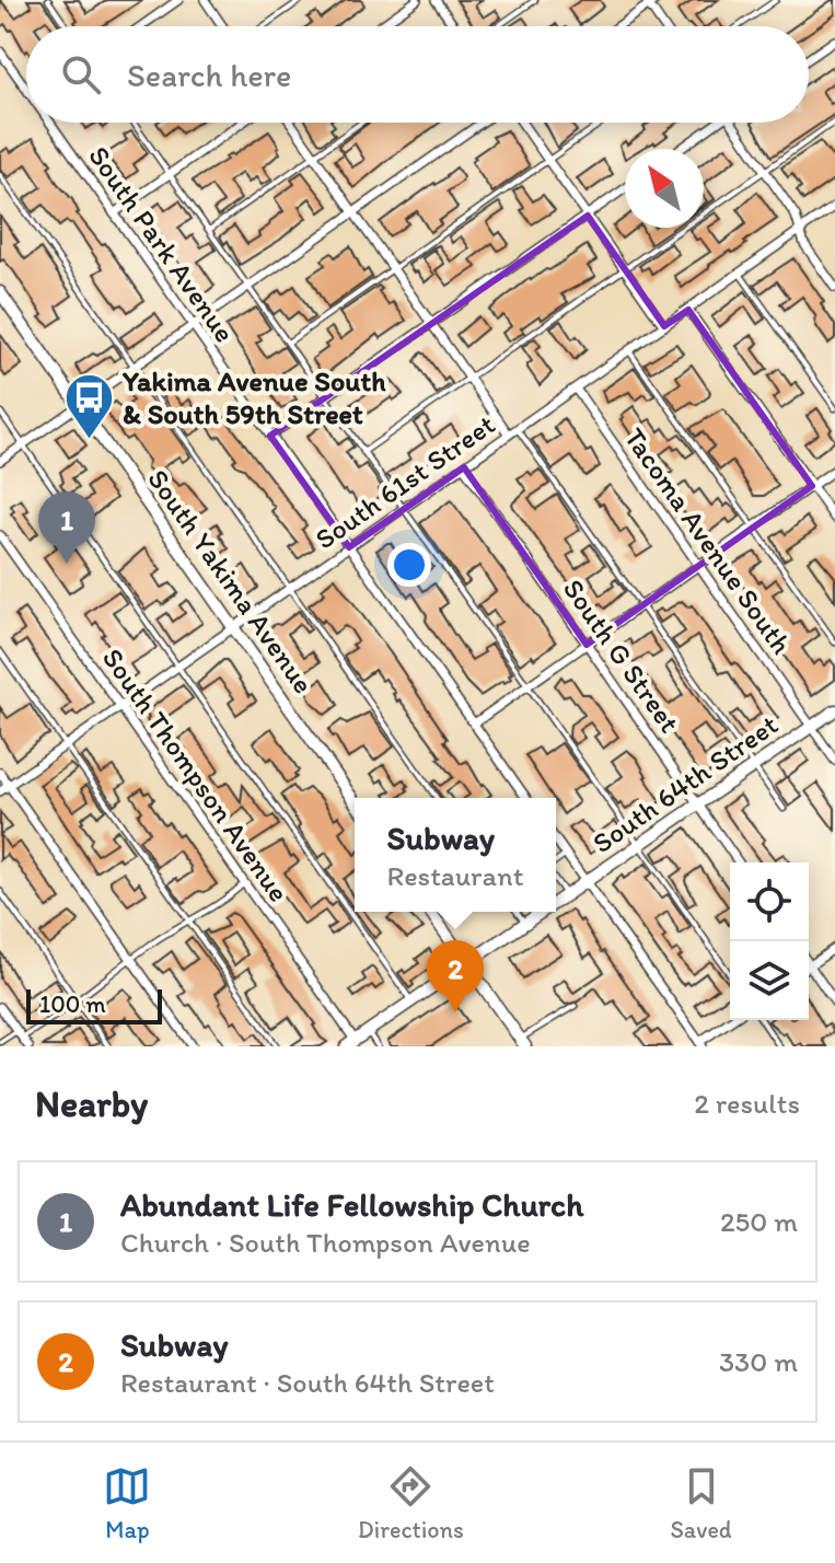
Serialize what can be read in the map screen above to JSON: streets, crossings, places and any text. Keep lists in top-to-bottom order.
{
  "streets": {
    "main road": ["South Yakima Avenue", "South 64th Street"],
    "street": [
      "South Park Avenue",
      "South 61st Street",
      "Tacoma Avenue South",
      "South G Street",
      "South Thompson Avenue"
    ]
  },
  "crossings": [
    ["South Park Avenue", "South 61st Street"],
    ["South 61st Street", "Tacoma Avenue South"],
    ["South 61st Street", "South Yakima Avenue"],
    ["South 61st Street", "South G Street"],
    ["South 61st Street", "South Thompson Avenue"],
    ["Tacoma Avenue South", "South 64th Street"],
    ["South G Street", "South 64th Street"],
    ["South Thompson Avenue", "South 64th Street"]
  ],
  "places": {
    "bus stop": ["Yakima Avenue South & South 59th Street"]
  },
  "scale_bar": "100 m",
  "north": "top left",
  "page": {
    "search": "Search here",
    "pins": ["1", "2"],
    "popup": ["Subway", "Restaurant"],
    "scale": "100 m",
    "heading": ["Nearby", "2 results"],
    "list": [
      {
        "mark": "1",
        "name": "Abundant Life Fellowship Church",
        "note": "Church · South Thompson Avenue",
        "value": "250 m"
      },
      {
        "mark": "2",
        "name": "Subway",
        "note": "Restaurant · South 64th Street",
        "value": "330 m"
      }
    ],
    "nav": ["Map", "Directions", "Saved"]
  }
}
